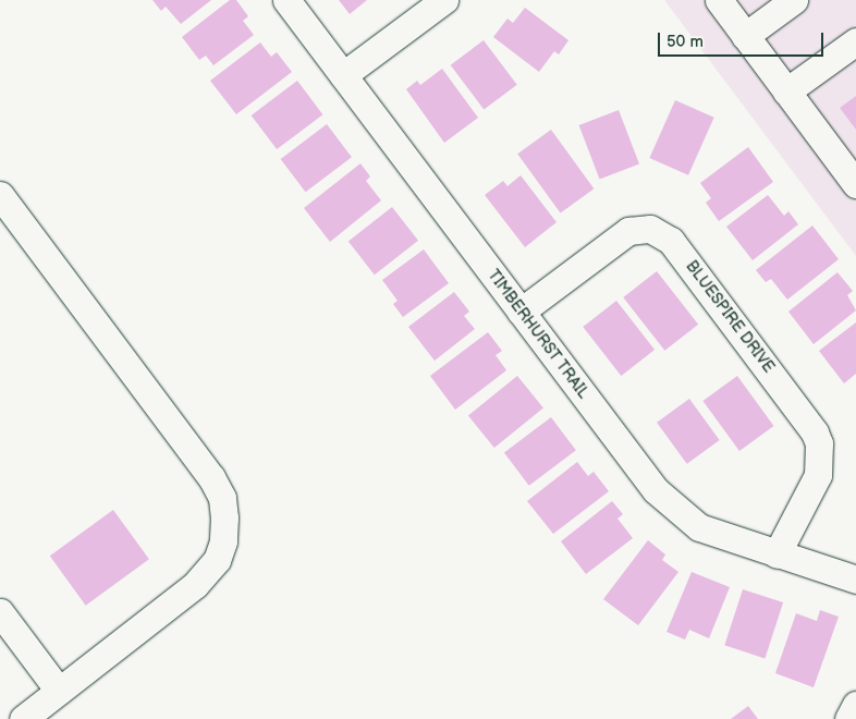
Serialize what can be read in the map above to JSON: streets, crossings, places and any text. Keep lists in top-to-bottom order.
{
  "streets": {
    "street": ["BLUESPIRE DRIVE", "TIMBERHURST TRAIL"]
  },
  "crossings": [
    ["BLUESPIRE DRIVE", "TIMBERHURST TRAIL"]
  ],
  "scale_bar": "50 m"
}
